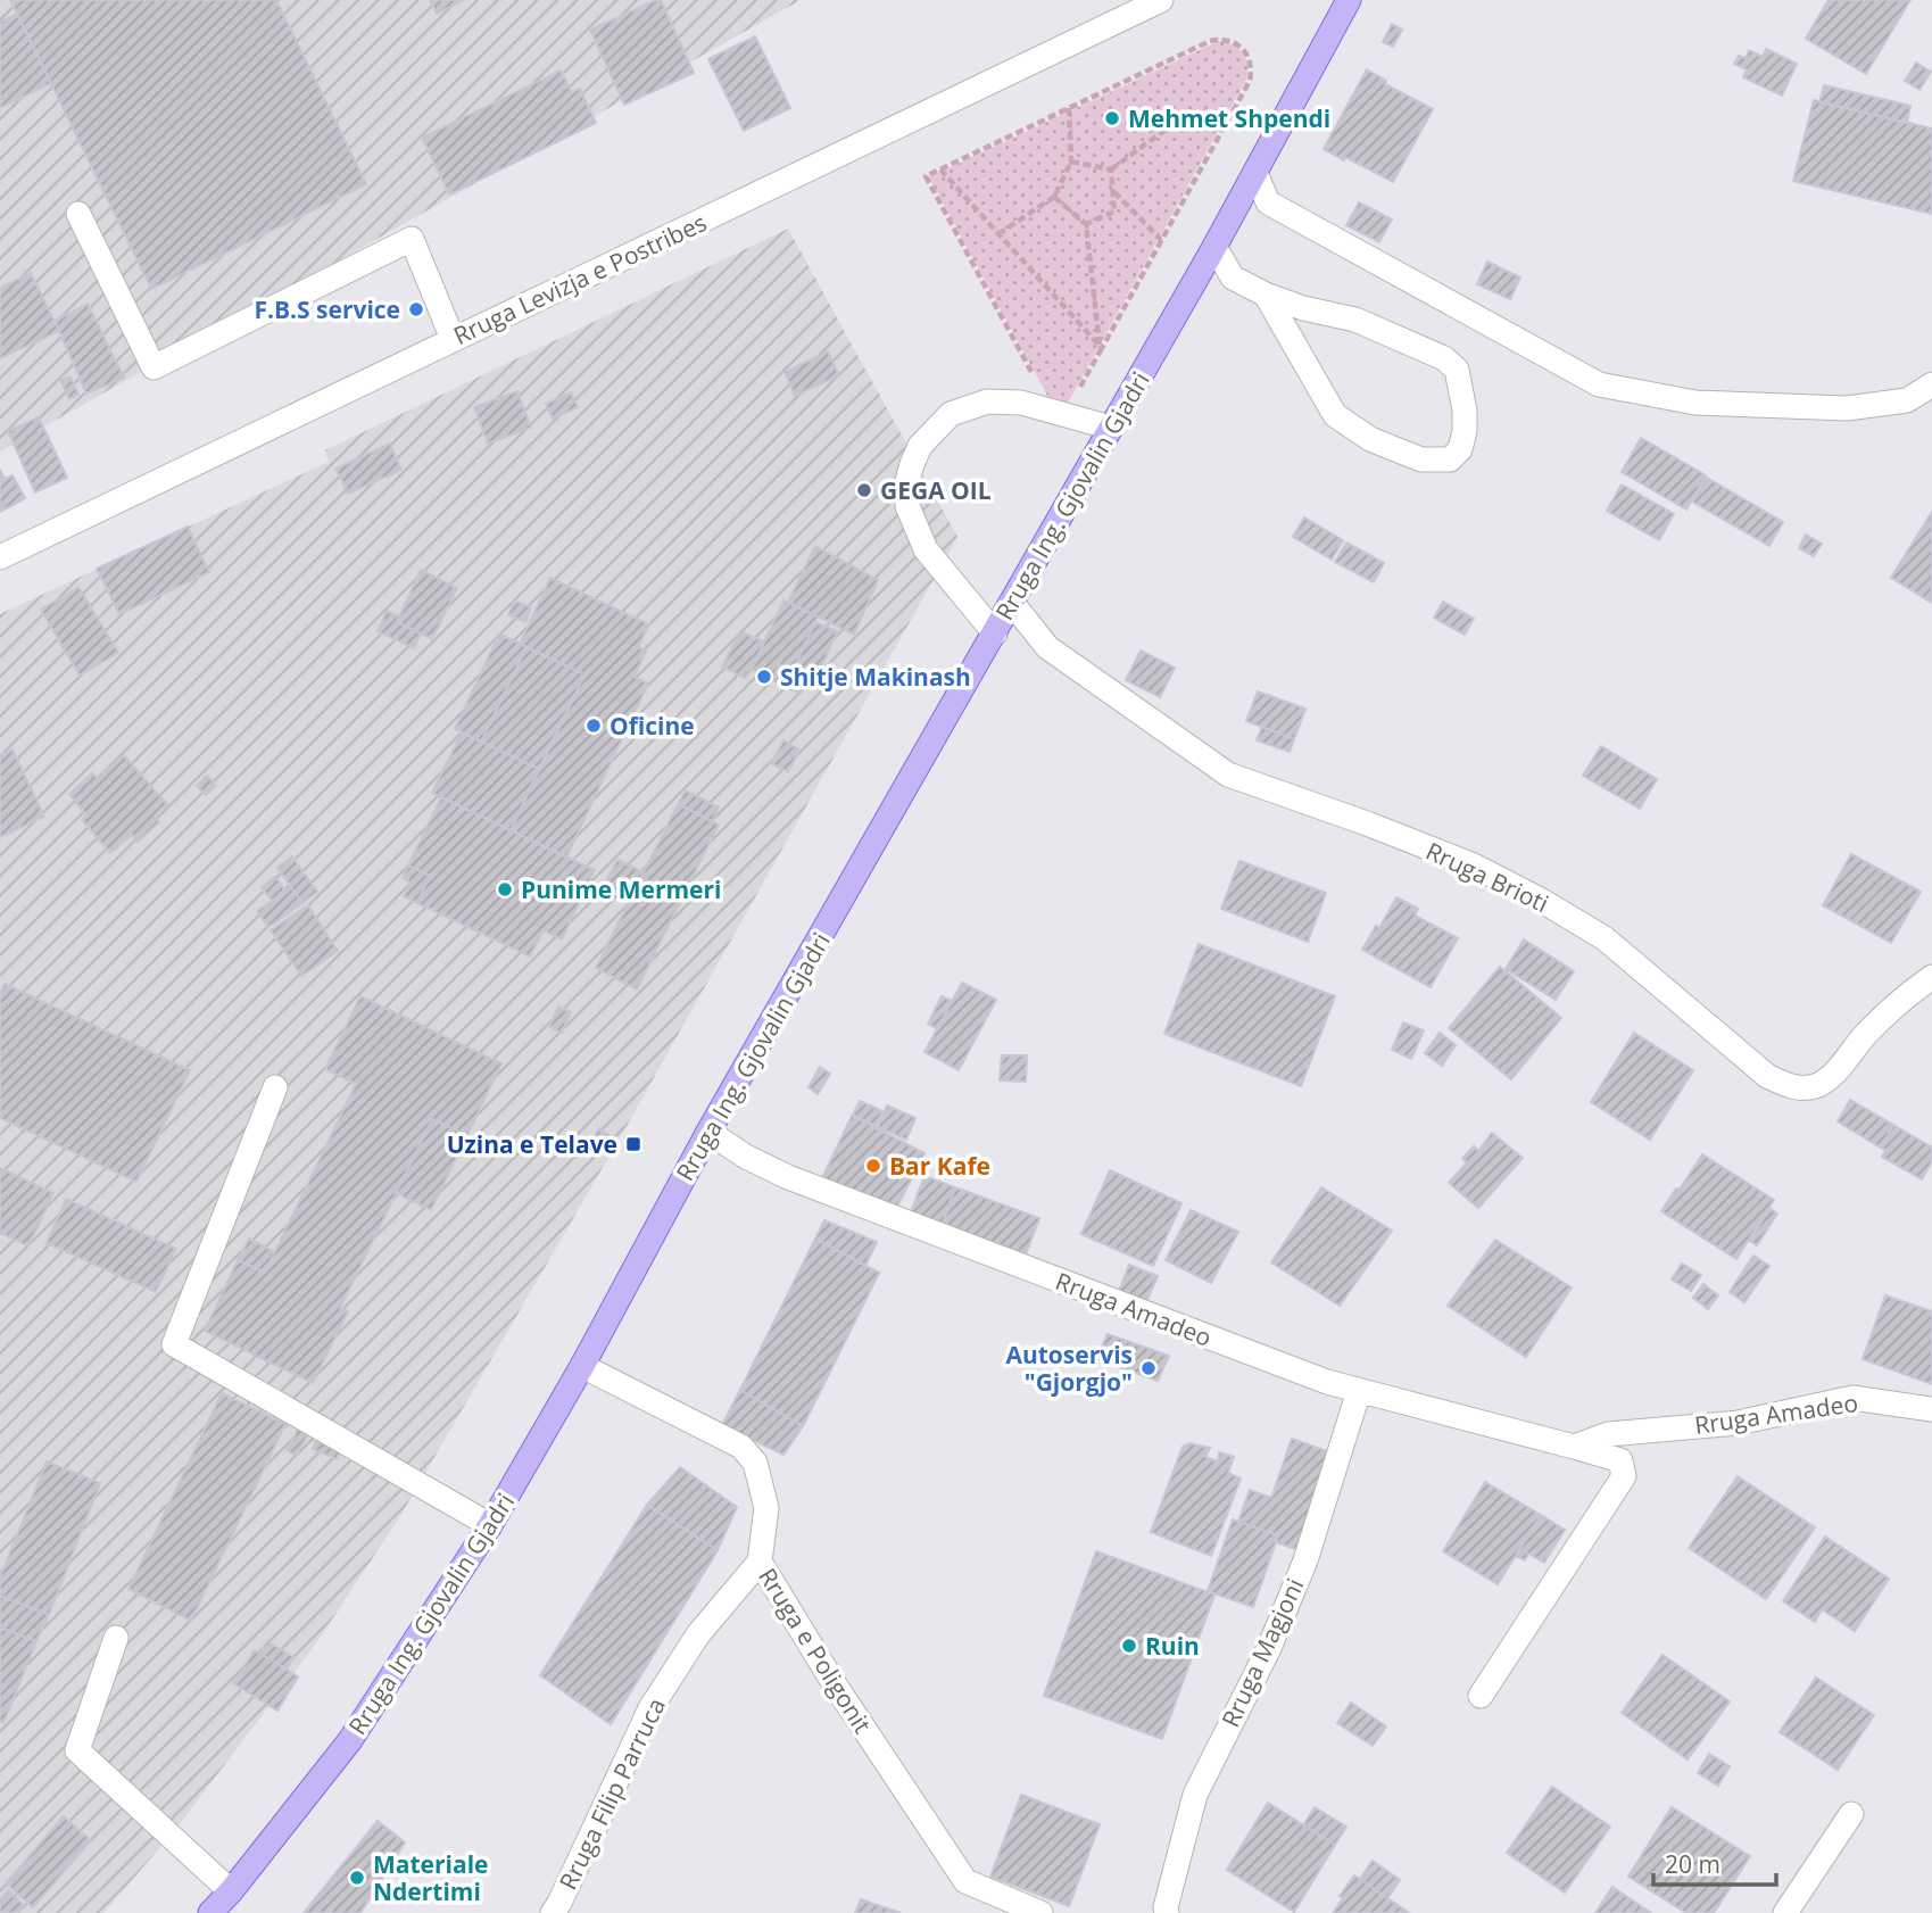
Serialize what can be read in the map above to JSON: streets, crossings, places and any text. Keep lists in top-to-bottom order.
{
  "streets": {
    "main road": ["Rruga Ing. Gjovalin Gjadri"],
    "street": [
      "Rruga Levizja e Postribes",
      "Rruga Brioti",
      "Rruga Amadeo",
      "Rruga e Poligonit",
      "Rruga Magjoni",
      "Rruga Filip Parruca"
    ]
  },
  "crossings": [
    ["Rruga Ing. Gjovalin Gjadri", "Rruga Brioti"],
    ["Rruga Ing. Gjovalin Gjadri", "Rruga Amadeo"],
    ["Rruga Ing. Gjovalin Gjadri", "Rruga e Poligonit"],
    ["Rruga Amadeo", "Rruga Magjoni"],
    ["Rruga e Poligonit", "Rruga Filip Parruca"]
  ],
  "places": {
    "other": [
      "Mehmet Shpendi",
      "F.B.S service",
      "GEGA OIL",
      "Shitje Makinash",
      "Oficine",
      "Punime Mermeri",
      "Bar Kafe",
      "Autoservis \"Gjorgjo\"",
      "Ruin",
      "Materiale Ndertimi"
    ],
    "transit": ["Uzina e Telave"]
  },
  "scale_bar": "20 m"
}
